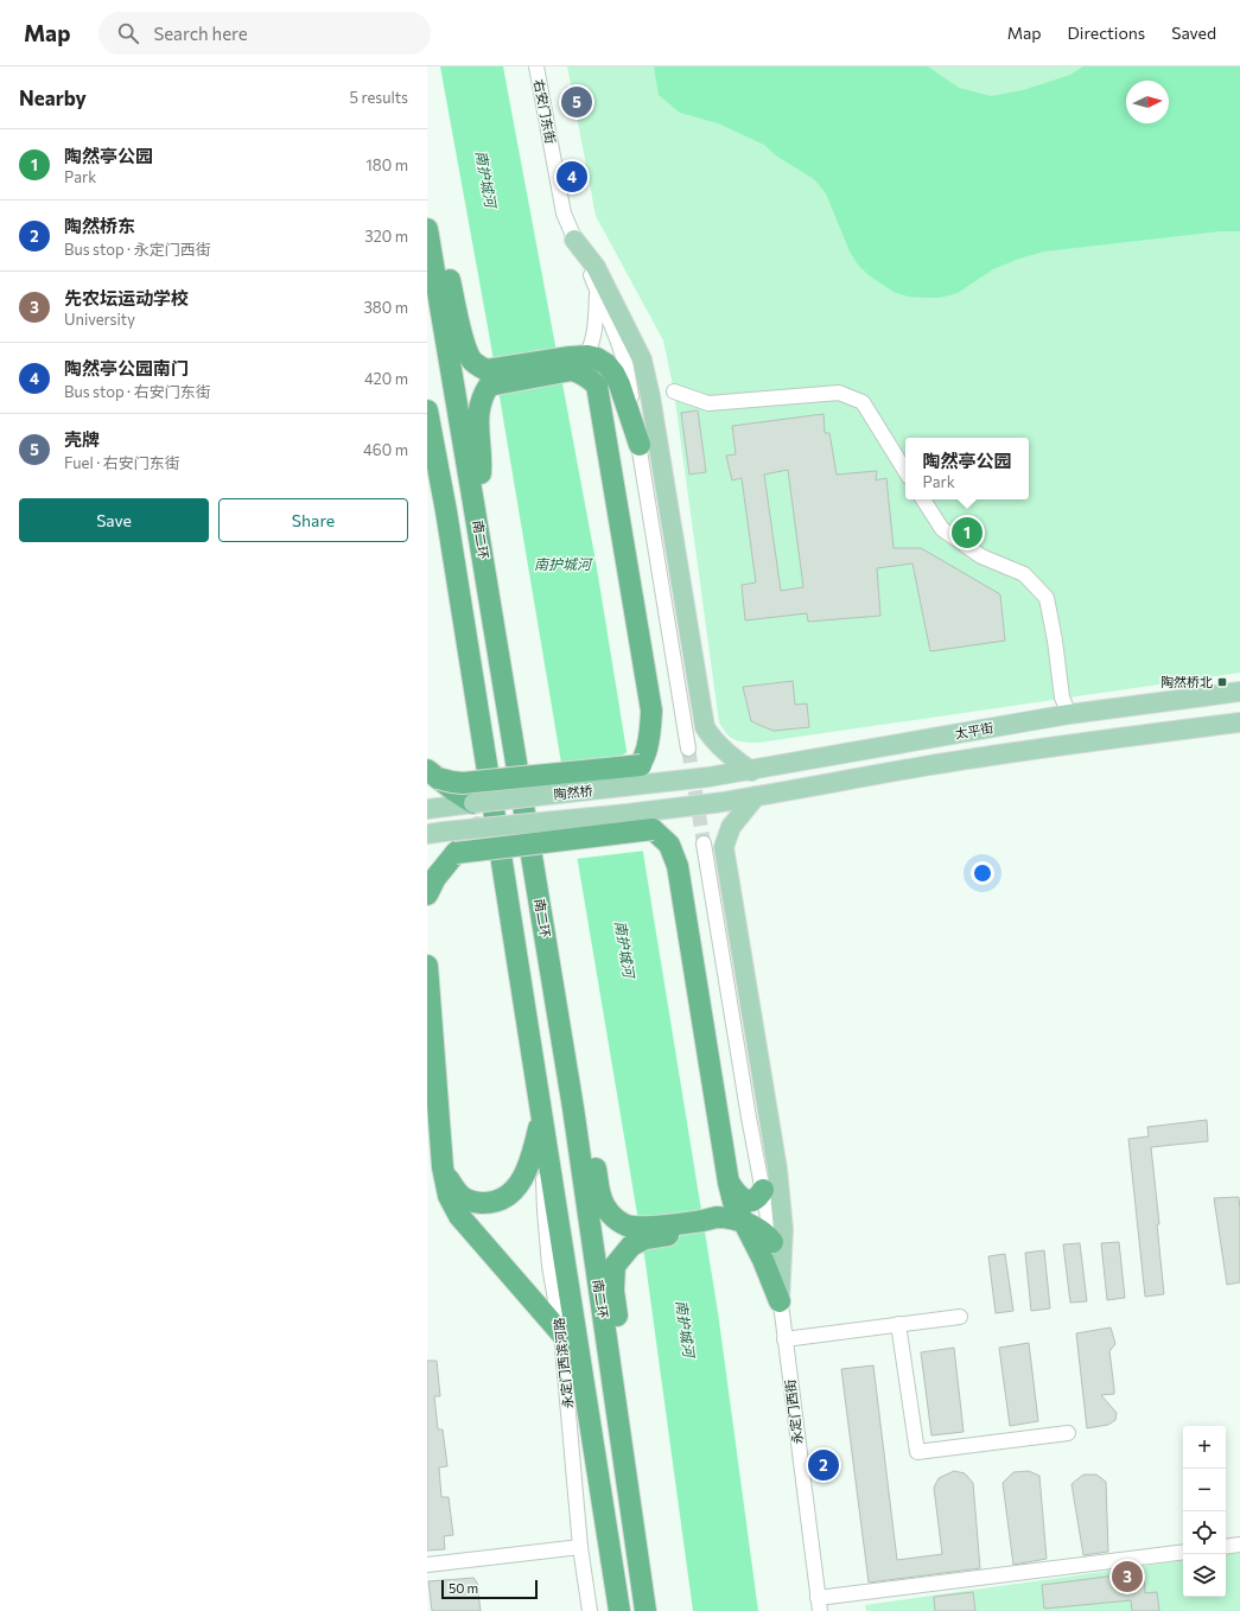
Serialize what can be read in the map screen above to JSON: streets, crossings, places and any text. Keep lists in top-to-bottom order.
{
  "streets": {
    "highway": ["南二环"],
    "main road": ["太平街", "陶然桥"],
    "street": ["右安门东街", "永定门西滨河路", "永定门西街"]
  },
  "crossings": [
    ["太平街", "陶然桥"]
  ],
  "water": ["南护城河"],
  "places": {
    "transit": ["陶然桥北"]
  },
  "scale_bar": "50 m",
  "north": "right",
  "page": {
    "header": "Map",
    "search": "Search here",
    "nav": ["Map", "Directions", "Saved"],
    "heading": ["Nearby", "5 results"],
    "pins": [
      "5",
      "4",
      "1",
      "2",
      "3"
    ],
    "list": [
      {
        "mark": "1",
        "name": "陶然亭公园",
        "note": "Park",
        "value": "180 m"
      },
      {
        "mark": "2",
        "name": "陶然桥东",
        "note": "Bus stop · 永定门西街",
        "value": "320 m"
      },
      {
        "mark": "3",
        "name": "先农坛运动学校",
        "note": "University",
        "value": "380 m"
      },
      {
        "mark": "4",
        "name": "陶然亭公园南门",
        "note": "Bus stop · 右安门东街",
        "value": "420 m"
      },
      {
        "mark": "5",
        "name": "壳牌",
        "note": "Fuel · 右安门东街",
        "value": "460 m"
      }
    ],
    "popup": ["陶然亭公园", "Park"],
    "buttons": ["Save", "Share"],
    "map_buttons": ["+", "−"],
    "scale": "50 m"
  }
}
